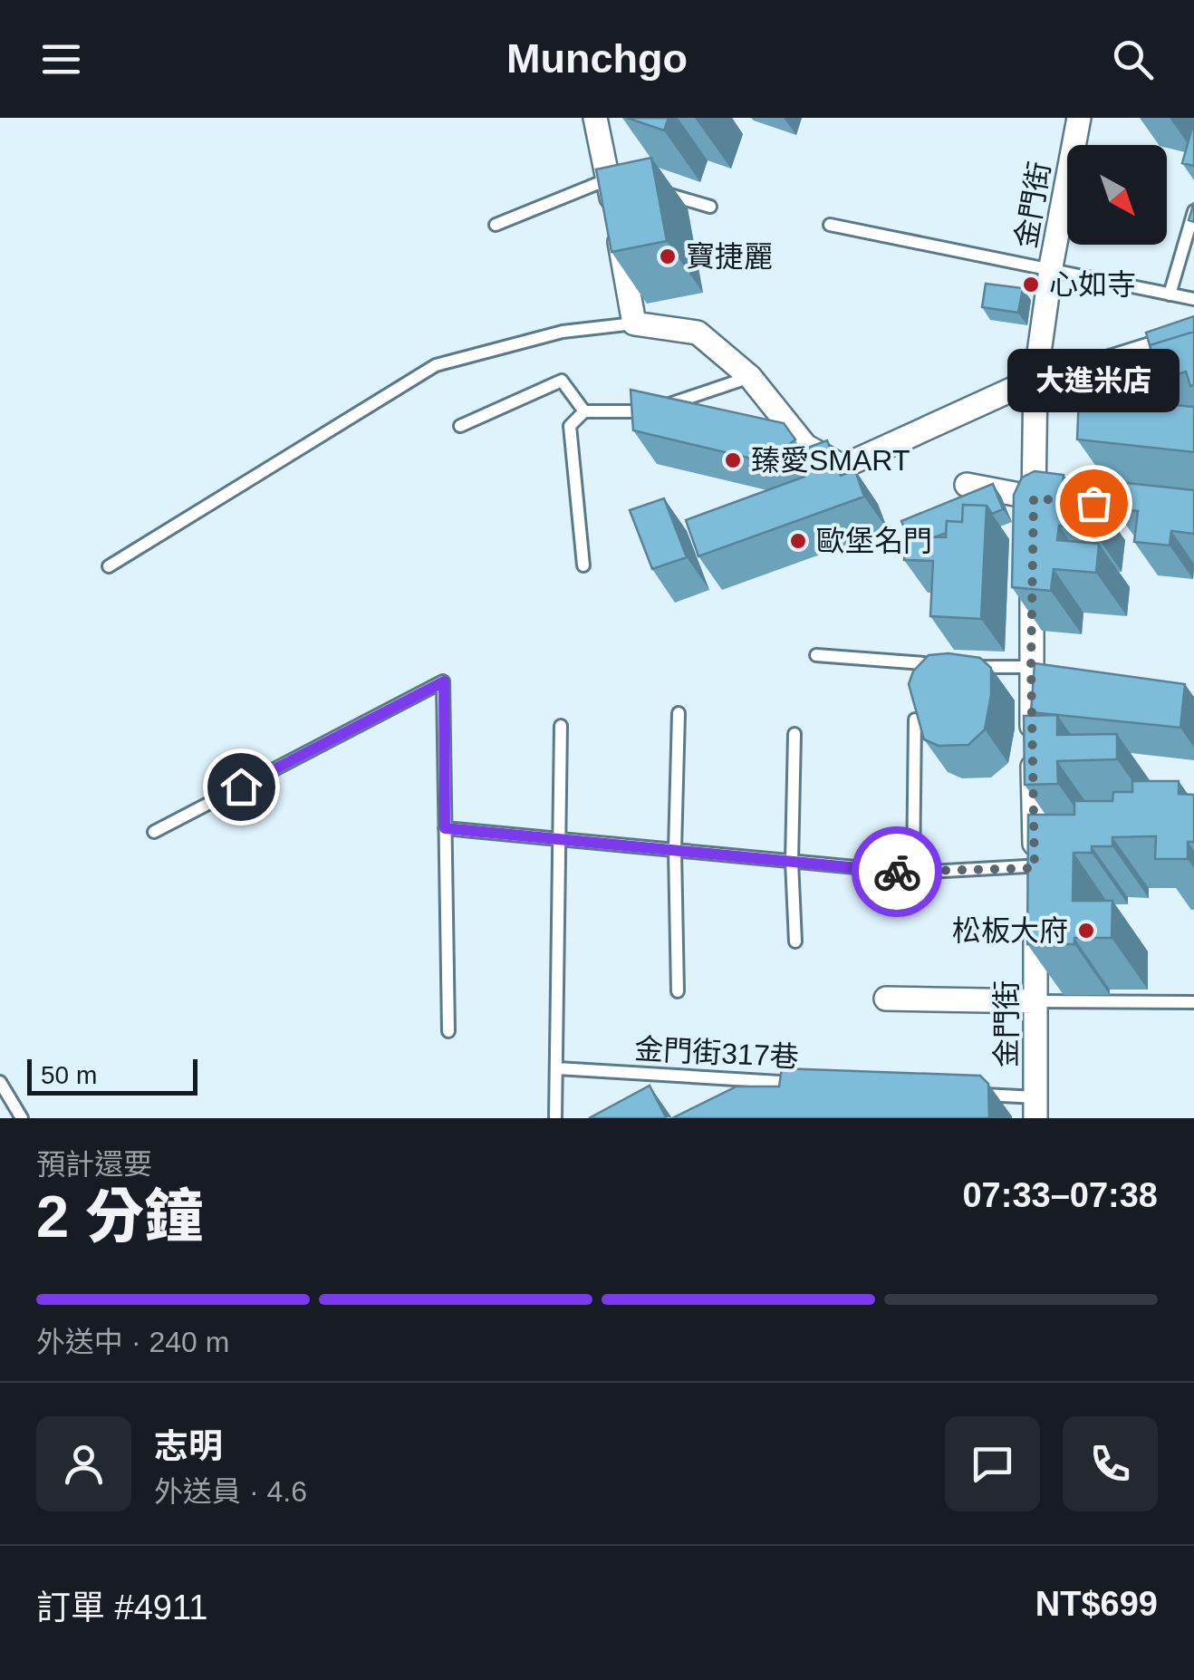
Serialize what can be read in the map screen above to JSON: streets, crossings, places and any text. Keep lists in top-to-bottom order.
{
  "streets": {
    "street": ["金門街"],
    "lane": ["金門街317巷"]
  },
  "places": [
    "寶捷麗",
    "心如寺",
    "臻愛SMART",
    "大進米店",
    "歐堡名門",
    "松板大府"
  ],
  "scale_bar": "50 m",
  "north": "bottom right",
  "page": {
    "header": "Munchgo",
    "bubble": "大進米店",
    "scale": "50 m",
    "heading": ["2 分鐘", "預計還要", "07:33–07:38"],
    "panel": [
      "志明",
      "外送員 · 4.6",
      "訂單 #4911",
      "NT$699"
    ],
    "bar": "外送中 · 240 m"
  }
}
